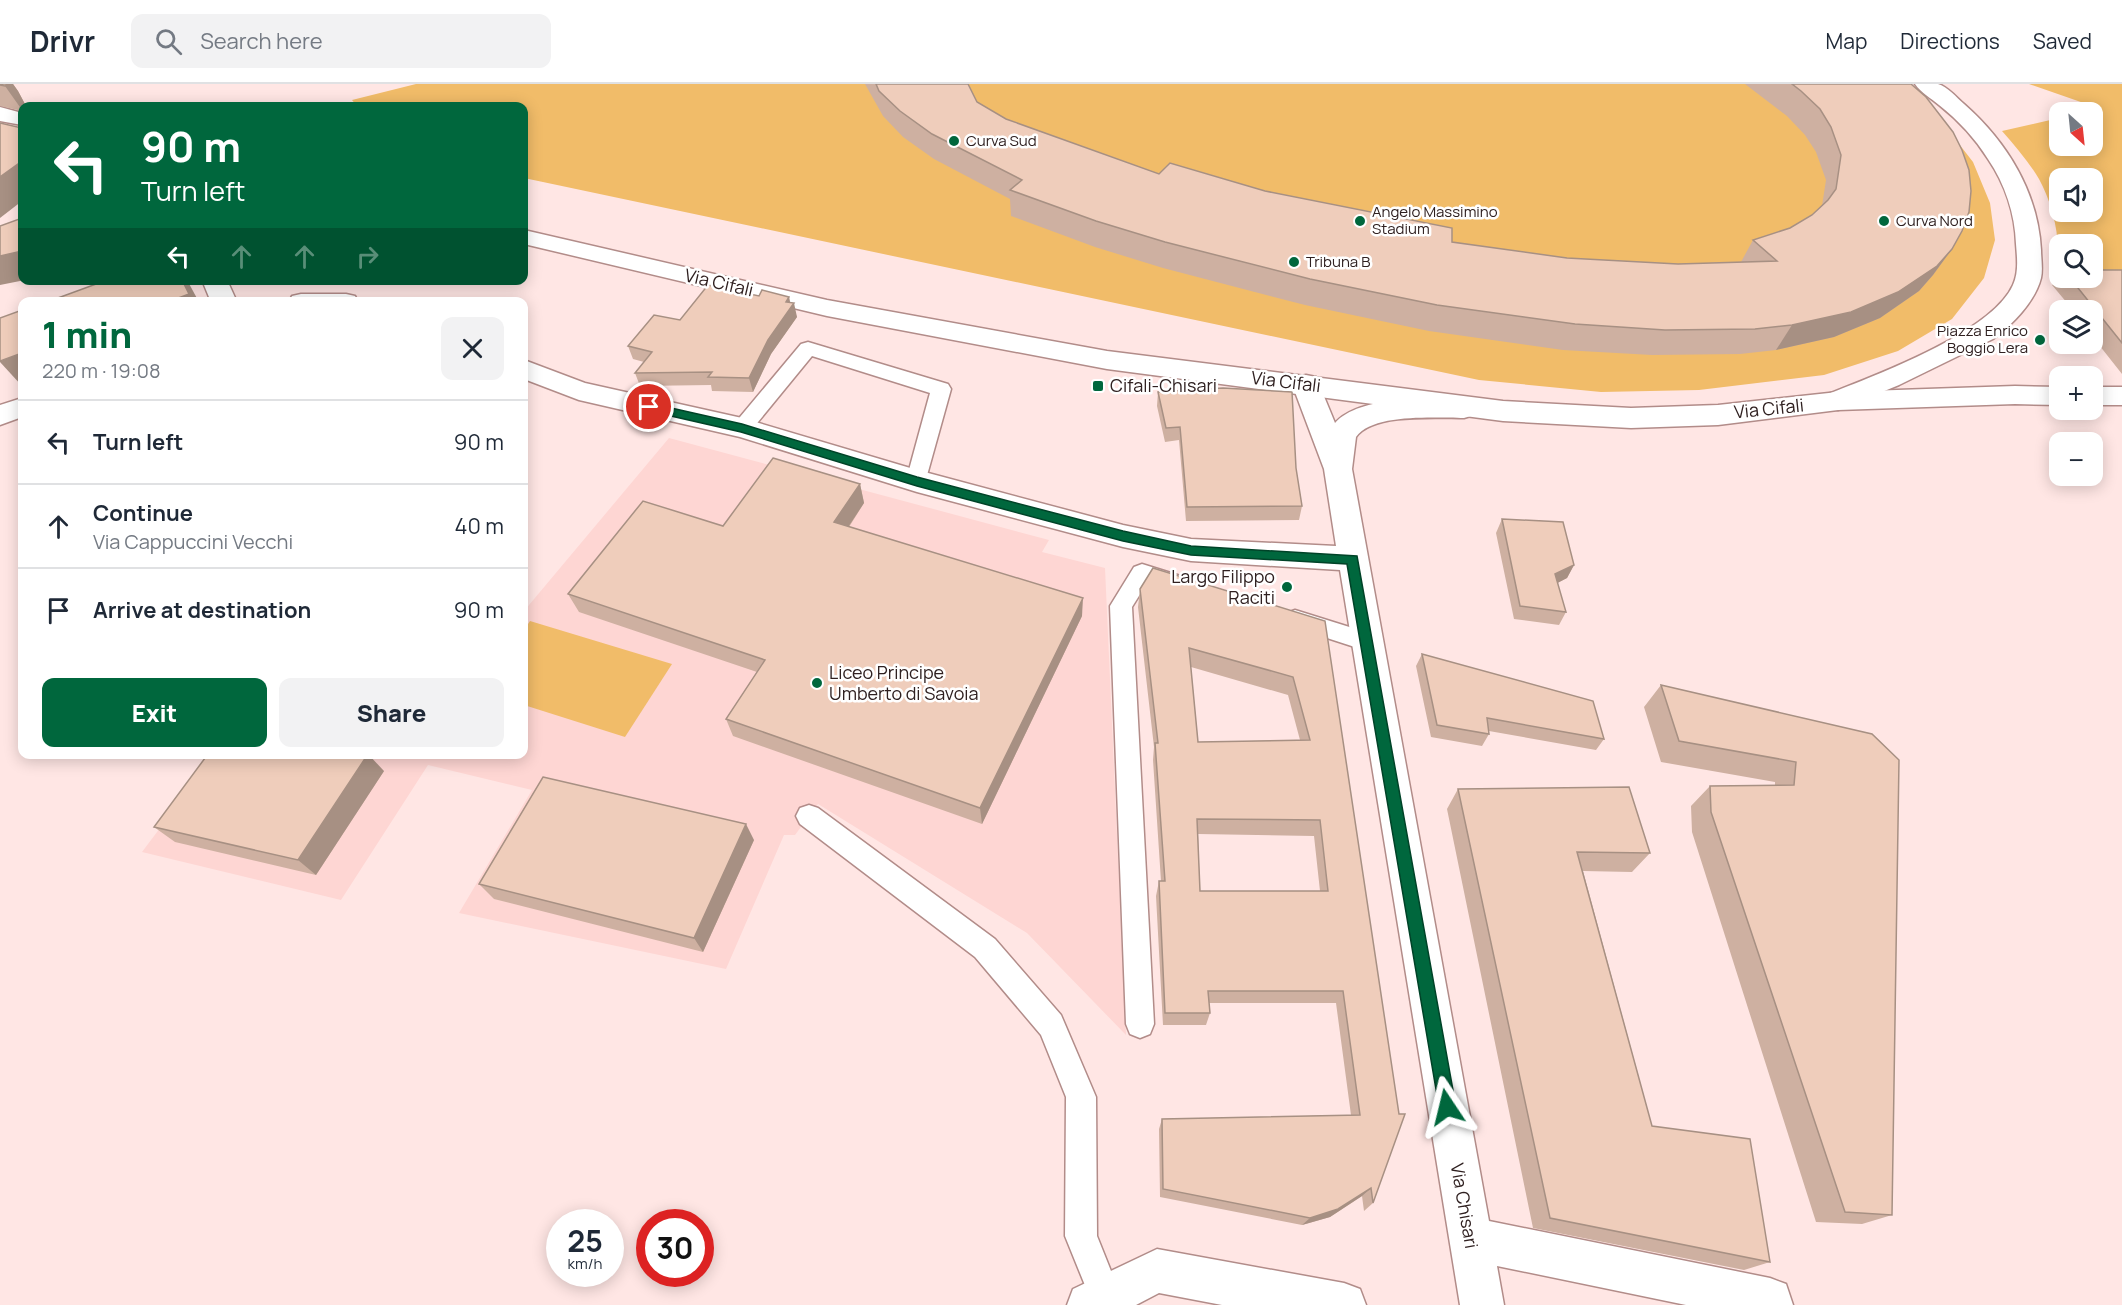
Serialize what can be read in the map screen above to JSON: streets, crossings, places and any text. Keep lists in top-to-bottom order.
{
  "streets": {
    "street": ["Via Cifali", "Via Chisari"]
  },
  "places": {
    "other": [
      "Curva Sud",
      "Angelo Massimino Stadium",
      "Curva Nord",
      "Tribuna B",
      "Piazza Enrico Boggio Lera",
      "Largo Filippo Raciti",
      "Liceo Principe Umberto di Savoia"
    ],
    "transit": ["Cifali-Chisari"]
  },
  "north": "bottom right",
  "page": {
    "header": "Drivr",
    "search": "Search here",
    "nav": ["Map", "Directions", "Saved"],
    "map_buttons": ["+", "−"],
    "turn": ["90 m", "Turn left"],
    "heading": ["1 min", "220 m · 19:08"],
    "list": [
      {
        "name": "Turn left",
        "value": "90 m"
      },
      {
        "name": "Continue",
        "note": "Via Cappuccini Vecchi",
        "value": "40 m"
      },
      {
        "name": "Arrive at destination",
        "value": "90 m"
      }
    ],
    "buttons": ["Exit", "Share"],
    "speed": "25 km/h",
    "limit": "30"
  }
}
